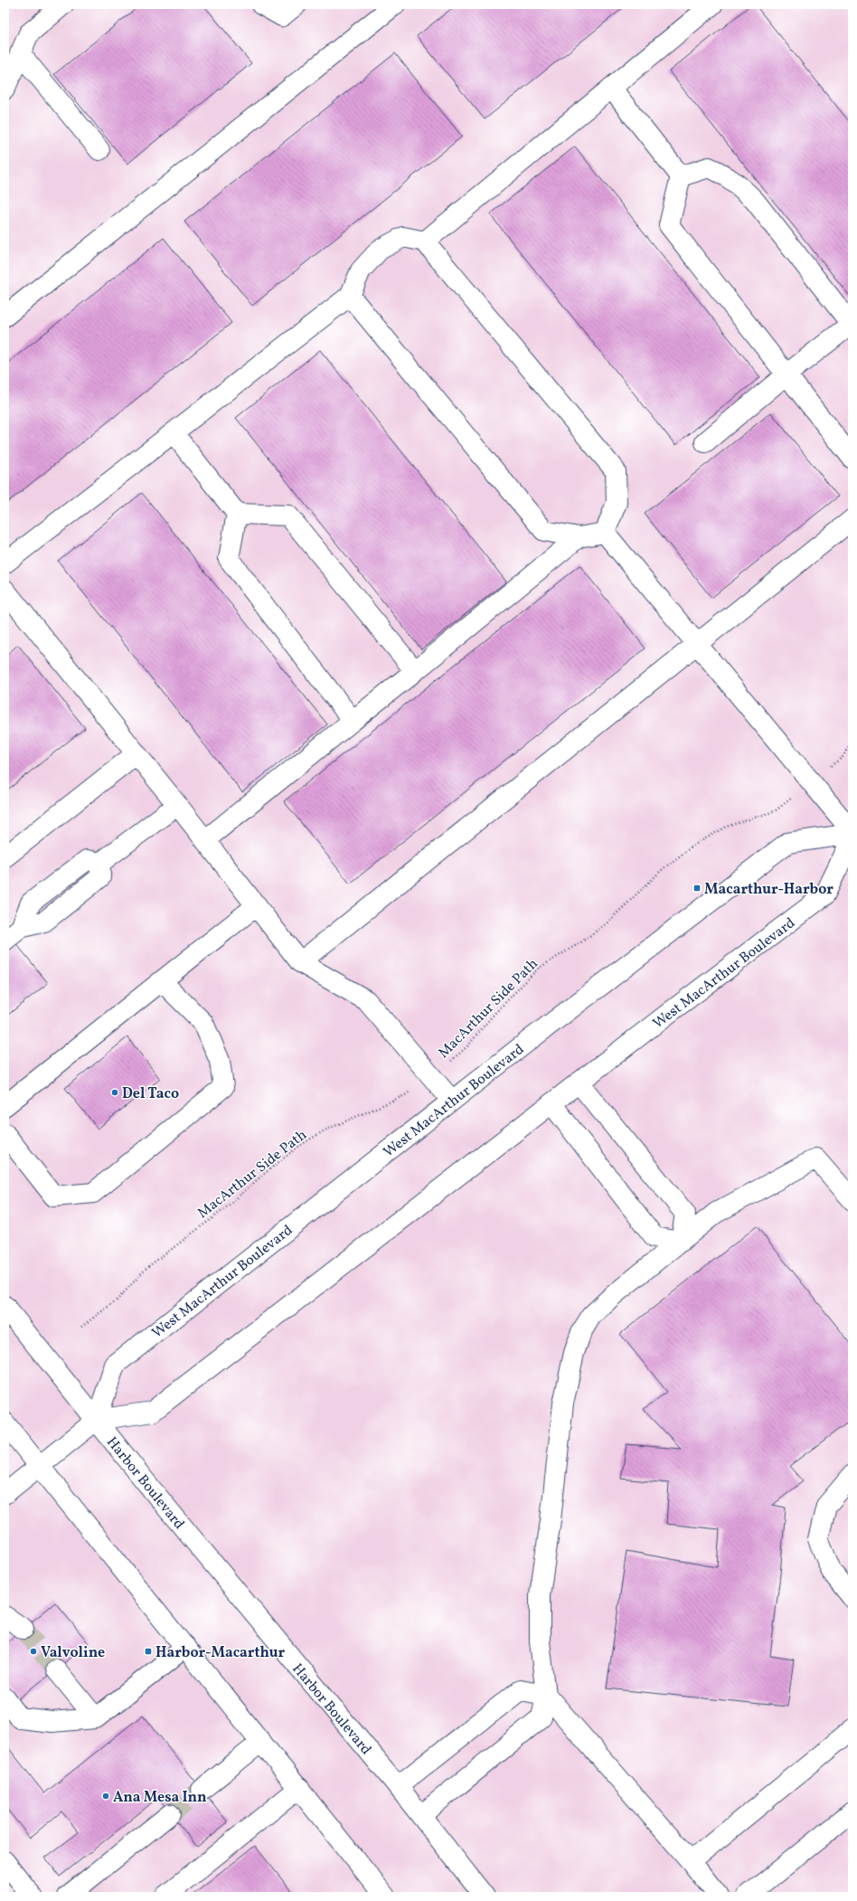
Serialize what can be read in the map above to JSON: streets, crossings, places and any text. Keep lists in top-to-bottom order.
{
  "streets": {
    "main road": ["West MacArthur Boulevard", "Harbor Boulevard"],
    "path": ["MacArthur Side Path"]
  },
  "crossings": [
    ["West MacArthur Boulevard", "Harbor Boulevard"]
  ],
  "places": {
    "transit": ["Macarthur-Harbor", "Harbor-Macarthur"],
    "other": ["Del Taco", "Valvoline", "Ana Mesa Inn"]
  }
}
